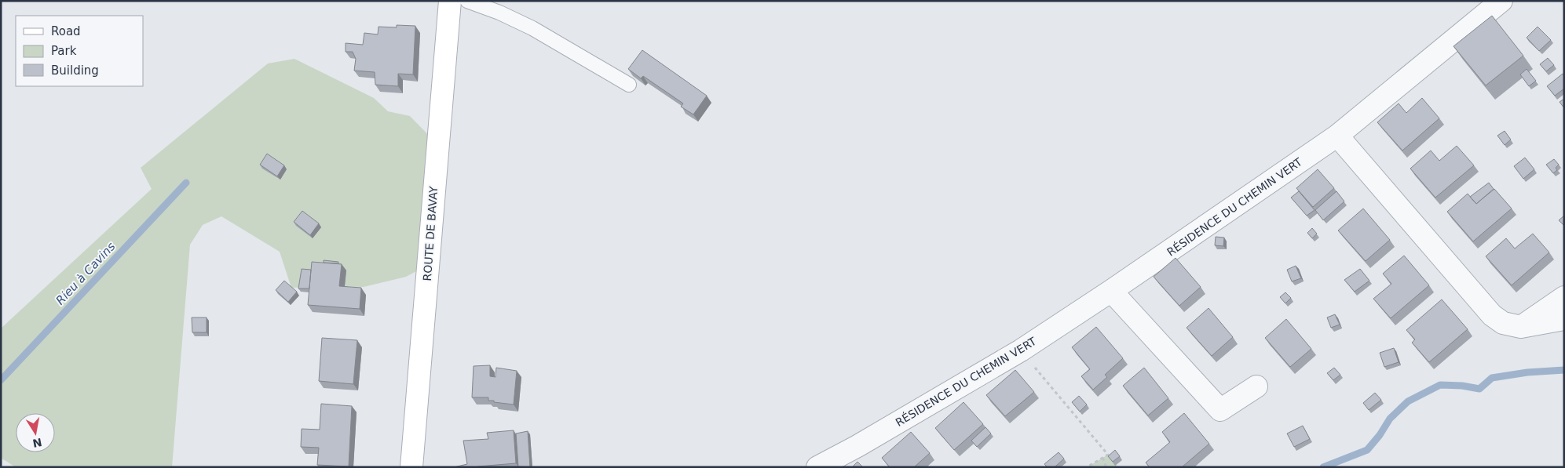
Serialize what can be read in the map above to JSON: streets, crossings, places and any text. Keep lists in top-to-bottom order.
{
  "streets": {
    "main road": ["ROUTE DE BAVAY"],
    "street": ["RÉSIDENCE DU CHEMIN VERT"]
  },
  "water": ["Rieu à Cavins"],
  "legend": ["Road", "Park", "Building"],
  "north": "bottom"
}
